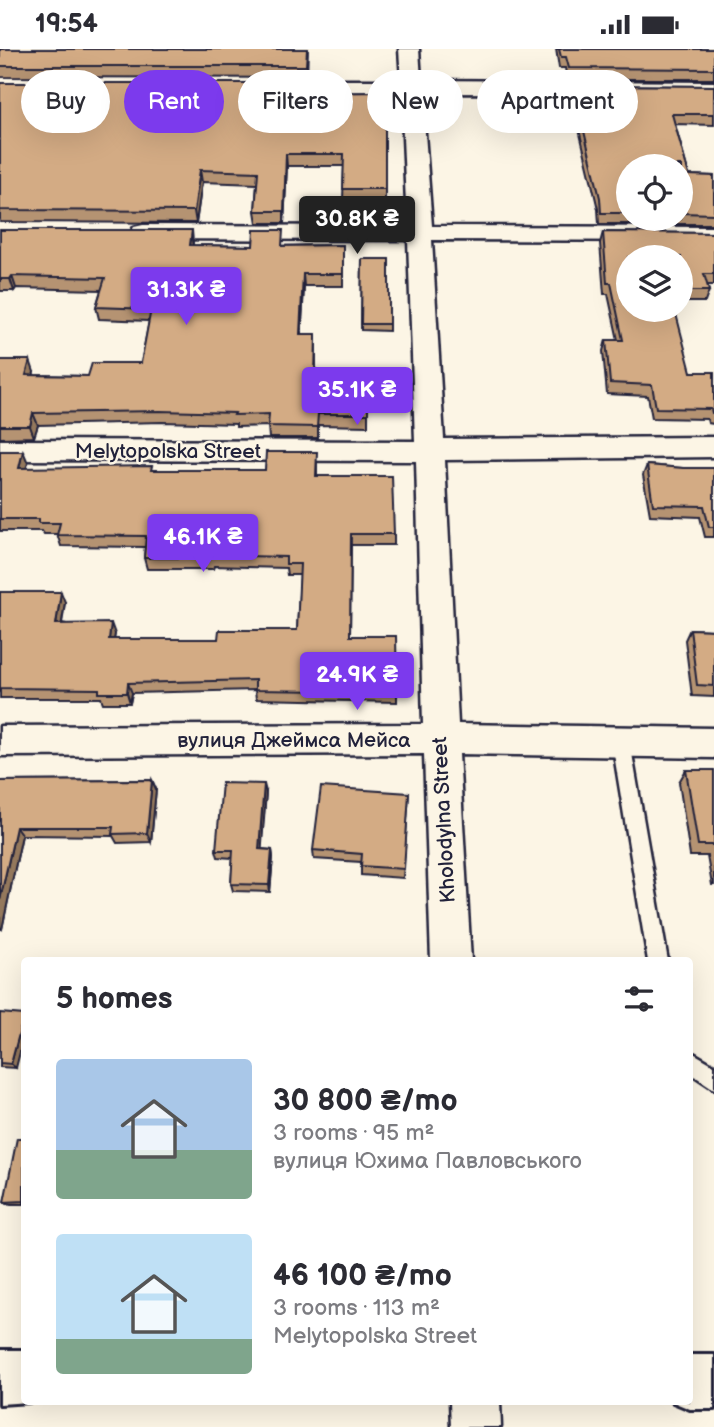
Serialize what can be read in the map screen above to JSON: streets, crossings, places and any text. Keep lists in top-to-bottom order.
{
  "streets": {
    "street": ["Melytopolska Street", "вулиця Джеймса Мейса", "Kholodylna Street"]
  },
  "crossings": [
    ["Melytopolska Street", "Kholodylna Street"],
    ["вулиця Джеймса Мейса", "Kholodylna Street"]
  ],
  "page": {
    "status": "19:54",
    "chip": [
      "Buy",
      "Rent",
      "Filters",
      "New",
      "Apartment"
    ],
    "price": [
      "30.8K ₴",
      "31.3K ₴",
      "35.1K ₴",
      "46.1K ₴",
      "24.9K ₴"
    ],
    "heading": "5 homes",
    "list": [
      {
        "name": "30 800 ₴/mo",
        "note": "3 rooms · 95 m² · вулиця Юхима Павловського"
      },
      {
        "name": "46 100 ₴/mo",
        "note": "3 rooms · 113 m² · Melytopolska Street"
      }
    ]
  }
}
